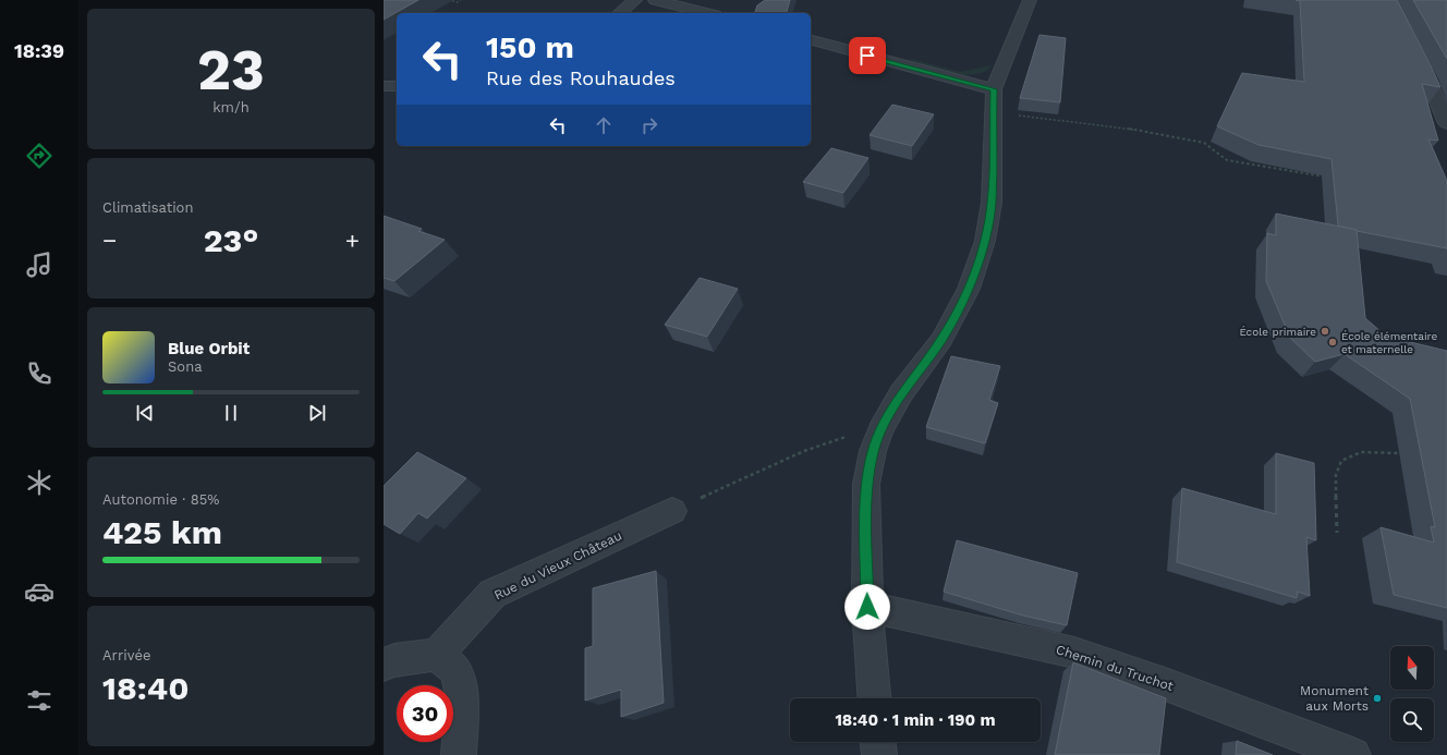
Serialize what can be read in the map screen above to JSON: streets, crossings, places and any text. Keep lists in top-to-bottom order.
{
  "streets": {
    "street": ["Rue du Vieux Château", "Chemin du Truchot"]
  },
  "places": ["École primaire", "École élémentaire et maternelle", "Monument aux Morts"],
  "north": "top",
  "page": {
    "tabs": "18:39",
    "tile": [
      ["23", "km/h"],
      "Climatisation",
      ["Autonomie · 85%", "425 km"],
      ["Arrivée", "18:40"]
    ],
    "turn": ["150 m", "Rue des Rouhaudes"],
    "heat": ["−", "23°", "+"],
    "song": ["Blue Orbit", "Sona"],
    "limit": "30",
    "trip": "18:40 · 1 min · 190 m"
  }
}
